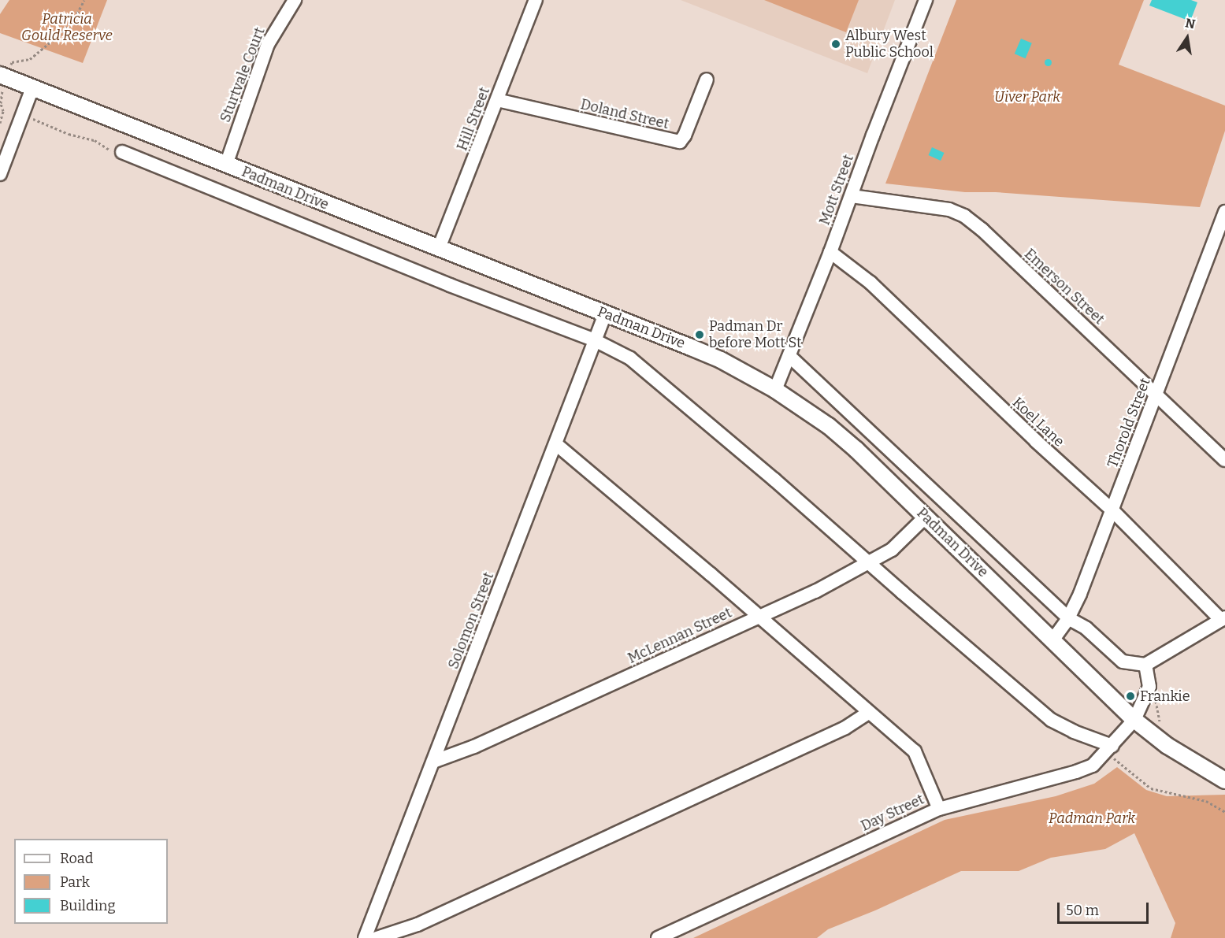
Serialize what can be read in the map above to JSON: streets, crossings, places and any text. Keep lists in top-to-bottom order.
{
  "streets": {
    "main road": ["Padman Drive"],
    "street": [
      "Sturtvale Court",
      "Doland Street",
      "Hill Street",
      "Mott Street",
      "Emerson Street",
      "Koel Lane",
      "Thorold Street",
      "Solomon Street",
      "McLennan Street",
      "Day Street"
    ]
  },
  "crossings": [
    ["Sturtvale Court", "Padman Drive"],
    ["Doland Street", "Hill Street"],
    ["Hill Street", "Padman Drive"],
    ["Padman Drive", "Mott Street"],
    ["Padman Drive", "Thorold Street"],
    ["Padman Drive", "Solomon Street"],
    ["Padman Drive", "McLennan Street"],
    ["Padman Drive", "Day Street"],
    ["Mott Street", "Emerson Street"],
    ["Mott Street", "Koel Lane"],
    ["Emerson Street", "Thorold Street"],
    ["Koel Lane", "Thorold Street"],
    ["Solomon Street", "McLennan Street"]
  ],
  "parks": ["Patricia Gould Reserve", "Uiver Park", "Padman Park"],
  "places": ["Albury West Public School", "Padman Dr before Mott St", "Frankie"],
  "legend": ["Road", "Park", "Building"],
  "scale_bar": "50 m",
  "north": "top"
}
